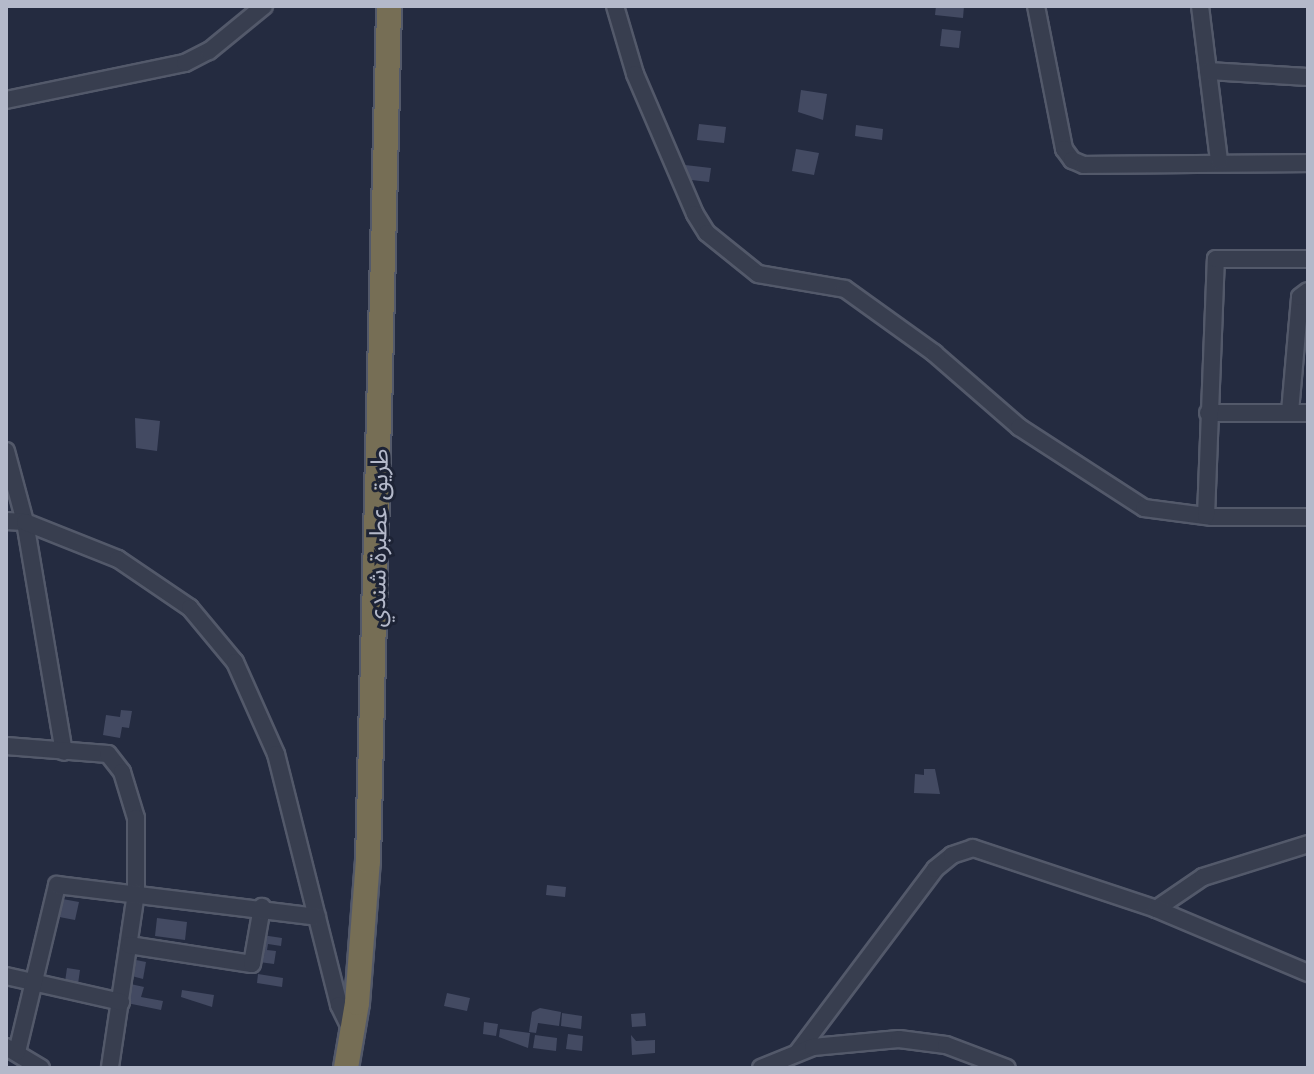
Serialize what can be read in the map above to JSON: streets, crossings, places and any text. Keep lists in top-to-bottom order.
{
  "streets": {
    "highway": ["طريق عطبرة شندي"]
  }
}
